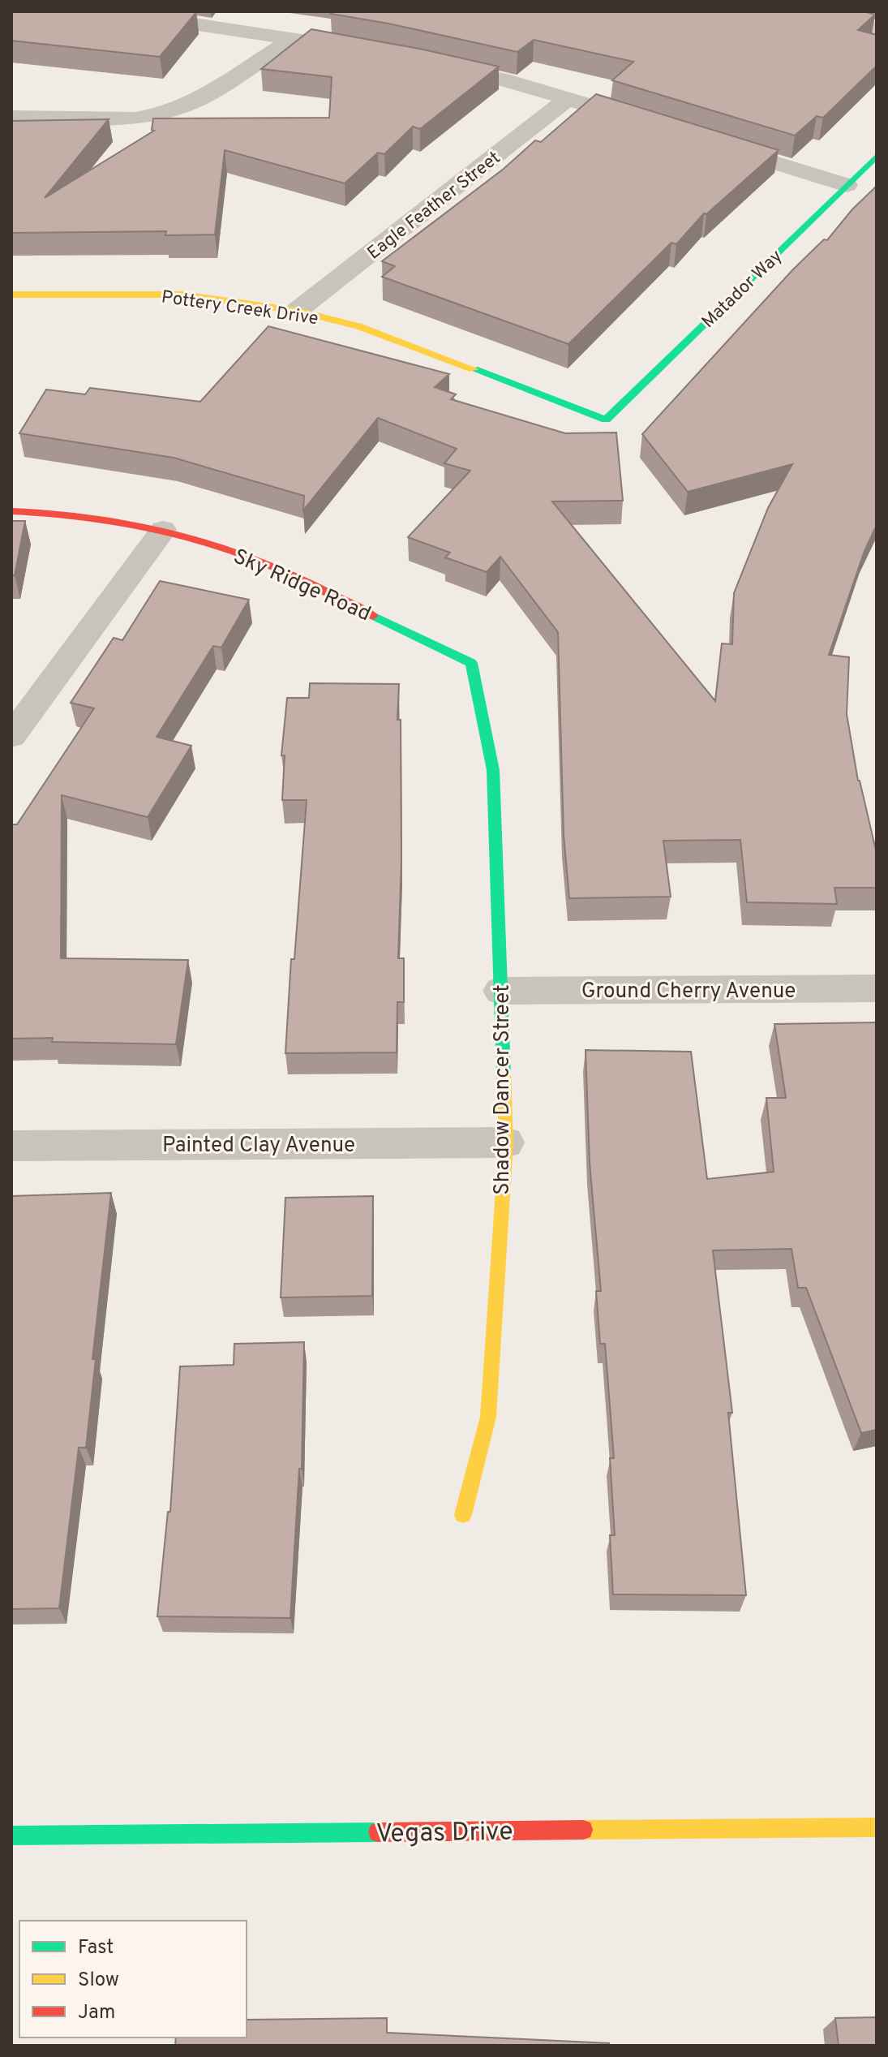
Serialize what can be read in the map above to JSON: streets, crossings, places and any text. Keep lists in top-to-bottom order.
{
  "streets": {
    "street": [
      "Eagle Feather Street",
      "Matador Way",
      "Pottery Creek Drive",
      "Sky Ridge Road",
      "Ground Cherry Avenue",
      "Shadow Dancer Street",
      "Painted Clay Avenue",
      "Vegas Drive"
    ]
  },
  "crossings": [
    ["Eagle Feather Street", "Pottery Creek Drive"],
    ["Matador Way", "Pottery Creek Drive"],
    ["Sky Ridge Road", "Shadow Dancer Street"],
    ["Ground Cherry Avenue", "Shadow Dancer Street"],
    ["Shadow Dancer Street", "Painted Clay Avenue"]
  ],
  "legend": ["Fast", "Slow", "Jam"]
}
